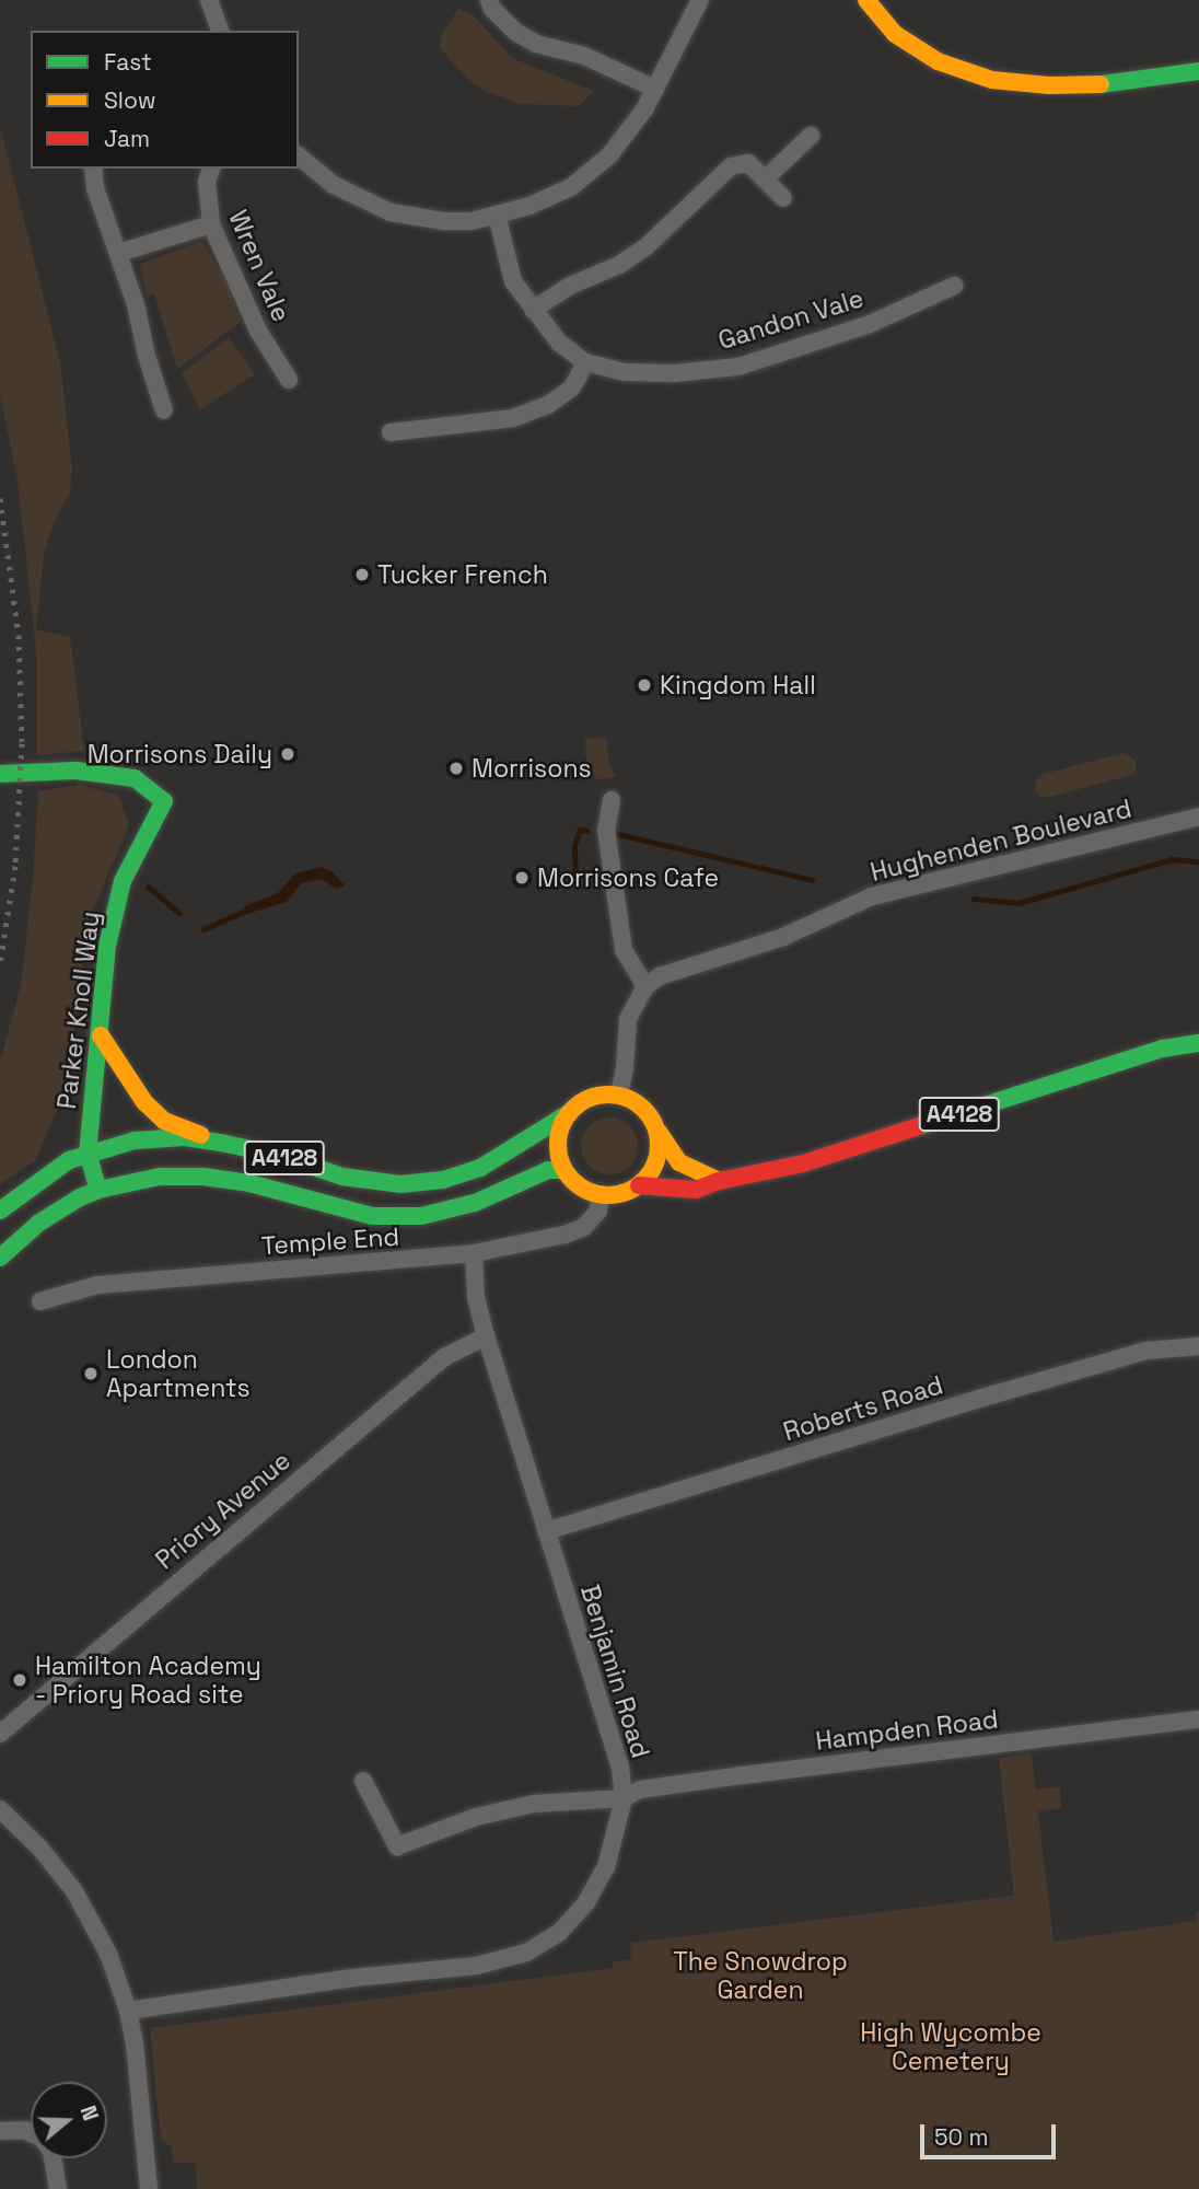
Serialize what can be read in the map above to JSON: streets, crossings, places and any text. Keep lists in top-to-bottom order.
{
  "streets": {
    "main road": ["Parker Knoll Way", "A4128"],
    "street": [
      "Wren Vale",
      "Gandon Vale",
      "Hughenden Boulevard",
      "Temple End",
      "Roberts Road",
      "Priory Avenue",
      "Benjamin Road",
      "Hampden Road"
    ]
  },
  "crossings": [
    ["Parker Knoll Way", "A4128"],
    ["A4128", "Temple End"],
    ["Temple End", "Benjamin Road"],
    ["Roberts Road", "Benjamin Road"],
    ["Priory Avenue", "Benjamin Road"],
    ["Benjamin Road", "Hampden Road"]
  ],
  "parks": ["The Snowdrop Garden", "High Wycombe Cemetery"],
  "places": [
    "Tucker French",
    "Kingdom Hall",
    "Morrisons Daily",
    "Morrisons",
    "Morrisons Cafe",
    "London Apartments",
    "Hamilton Academy - Priory Road site"
  ],
  "legend": ["Fast", "Slow", "Jam"],
  "scale_bar": "50 m",
  "north": "right"
}
